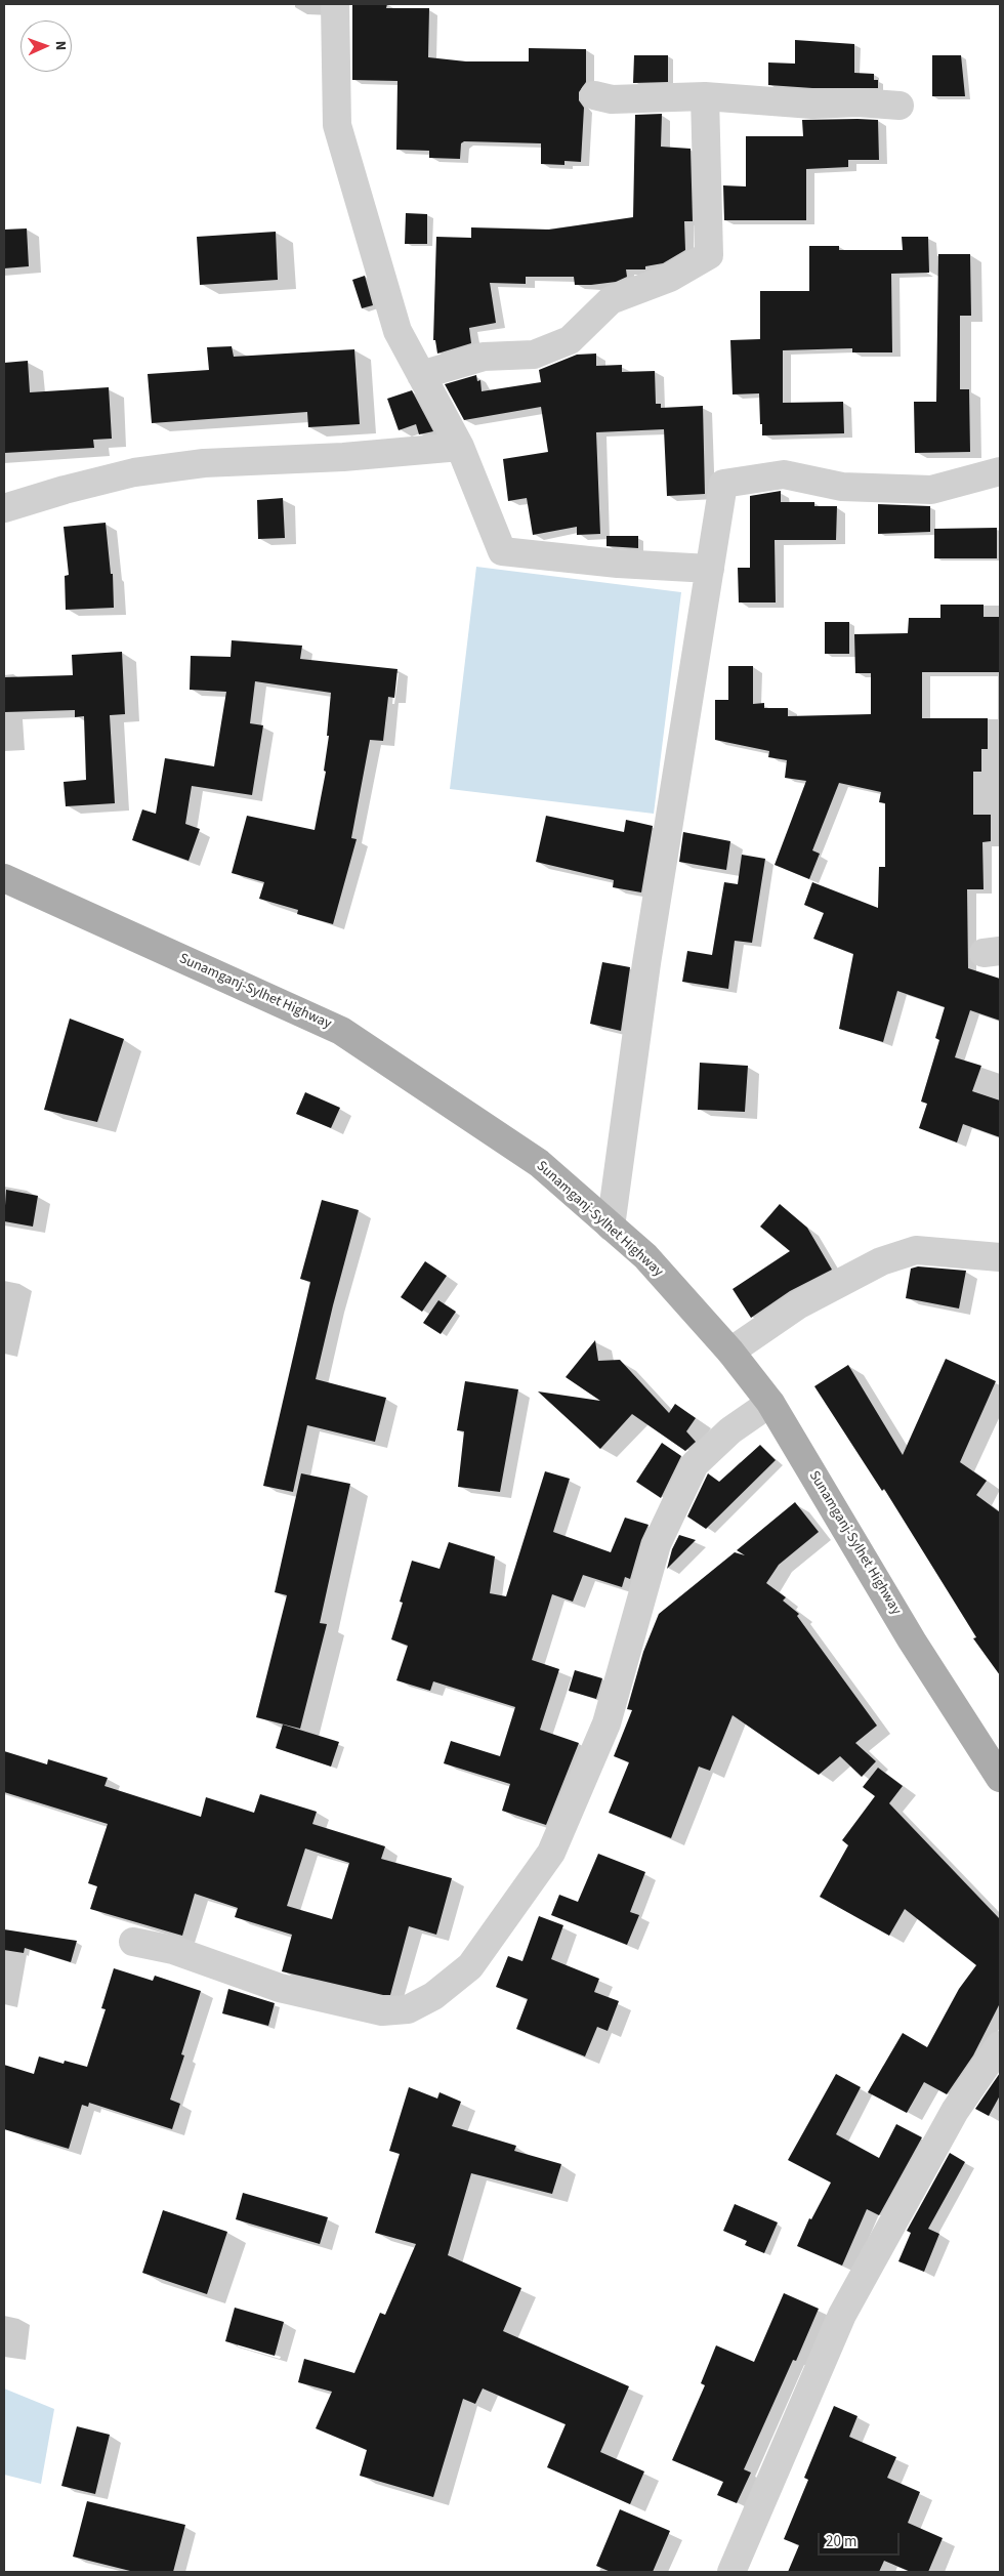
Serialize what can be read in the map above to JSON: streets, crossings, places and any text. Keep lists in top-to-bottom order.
{
  "streets": {
    "main road": ["Sunamganj-Sylhet Highway"]
  },
  "scale_bar": "20 m",
  "north": "right"
}
